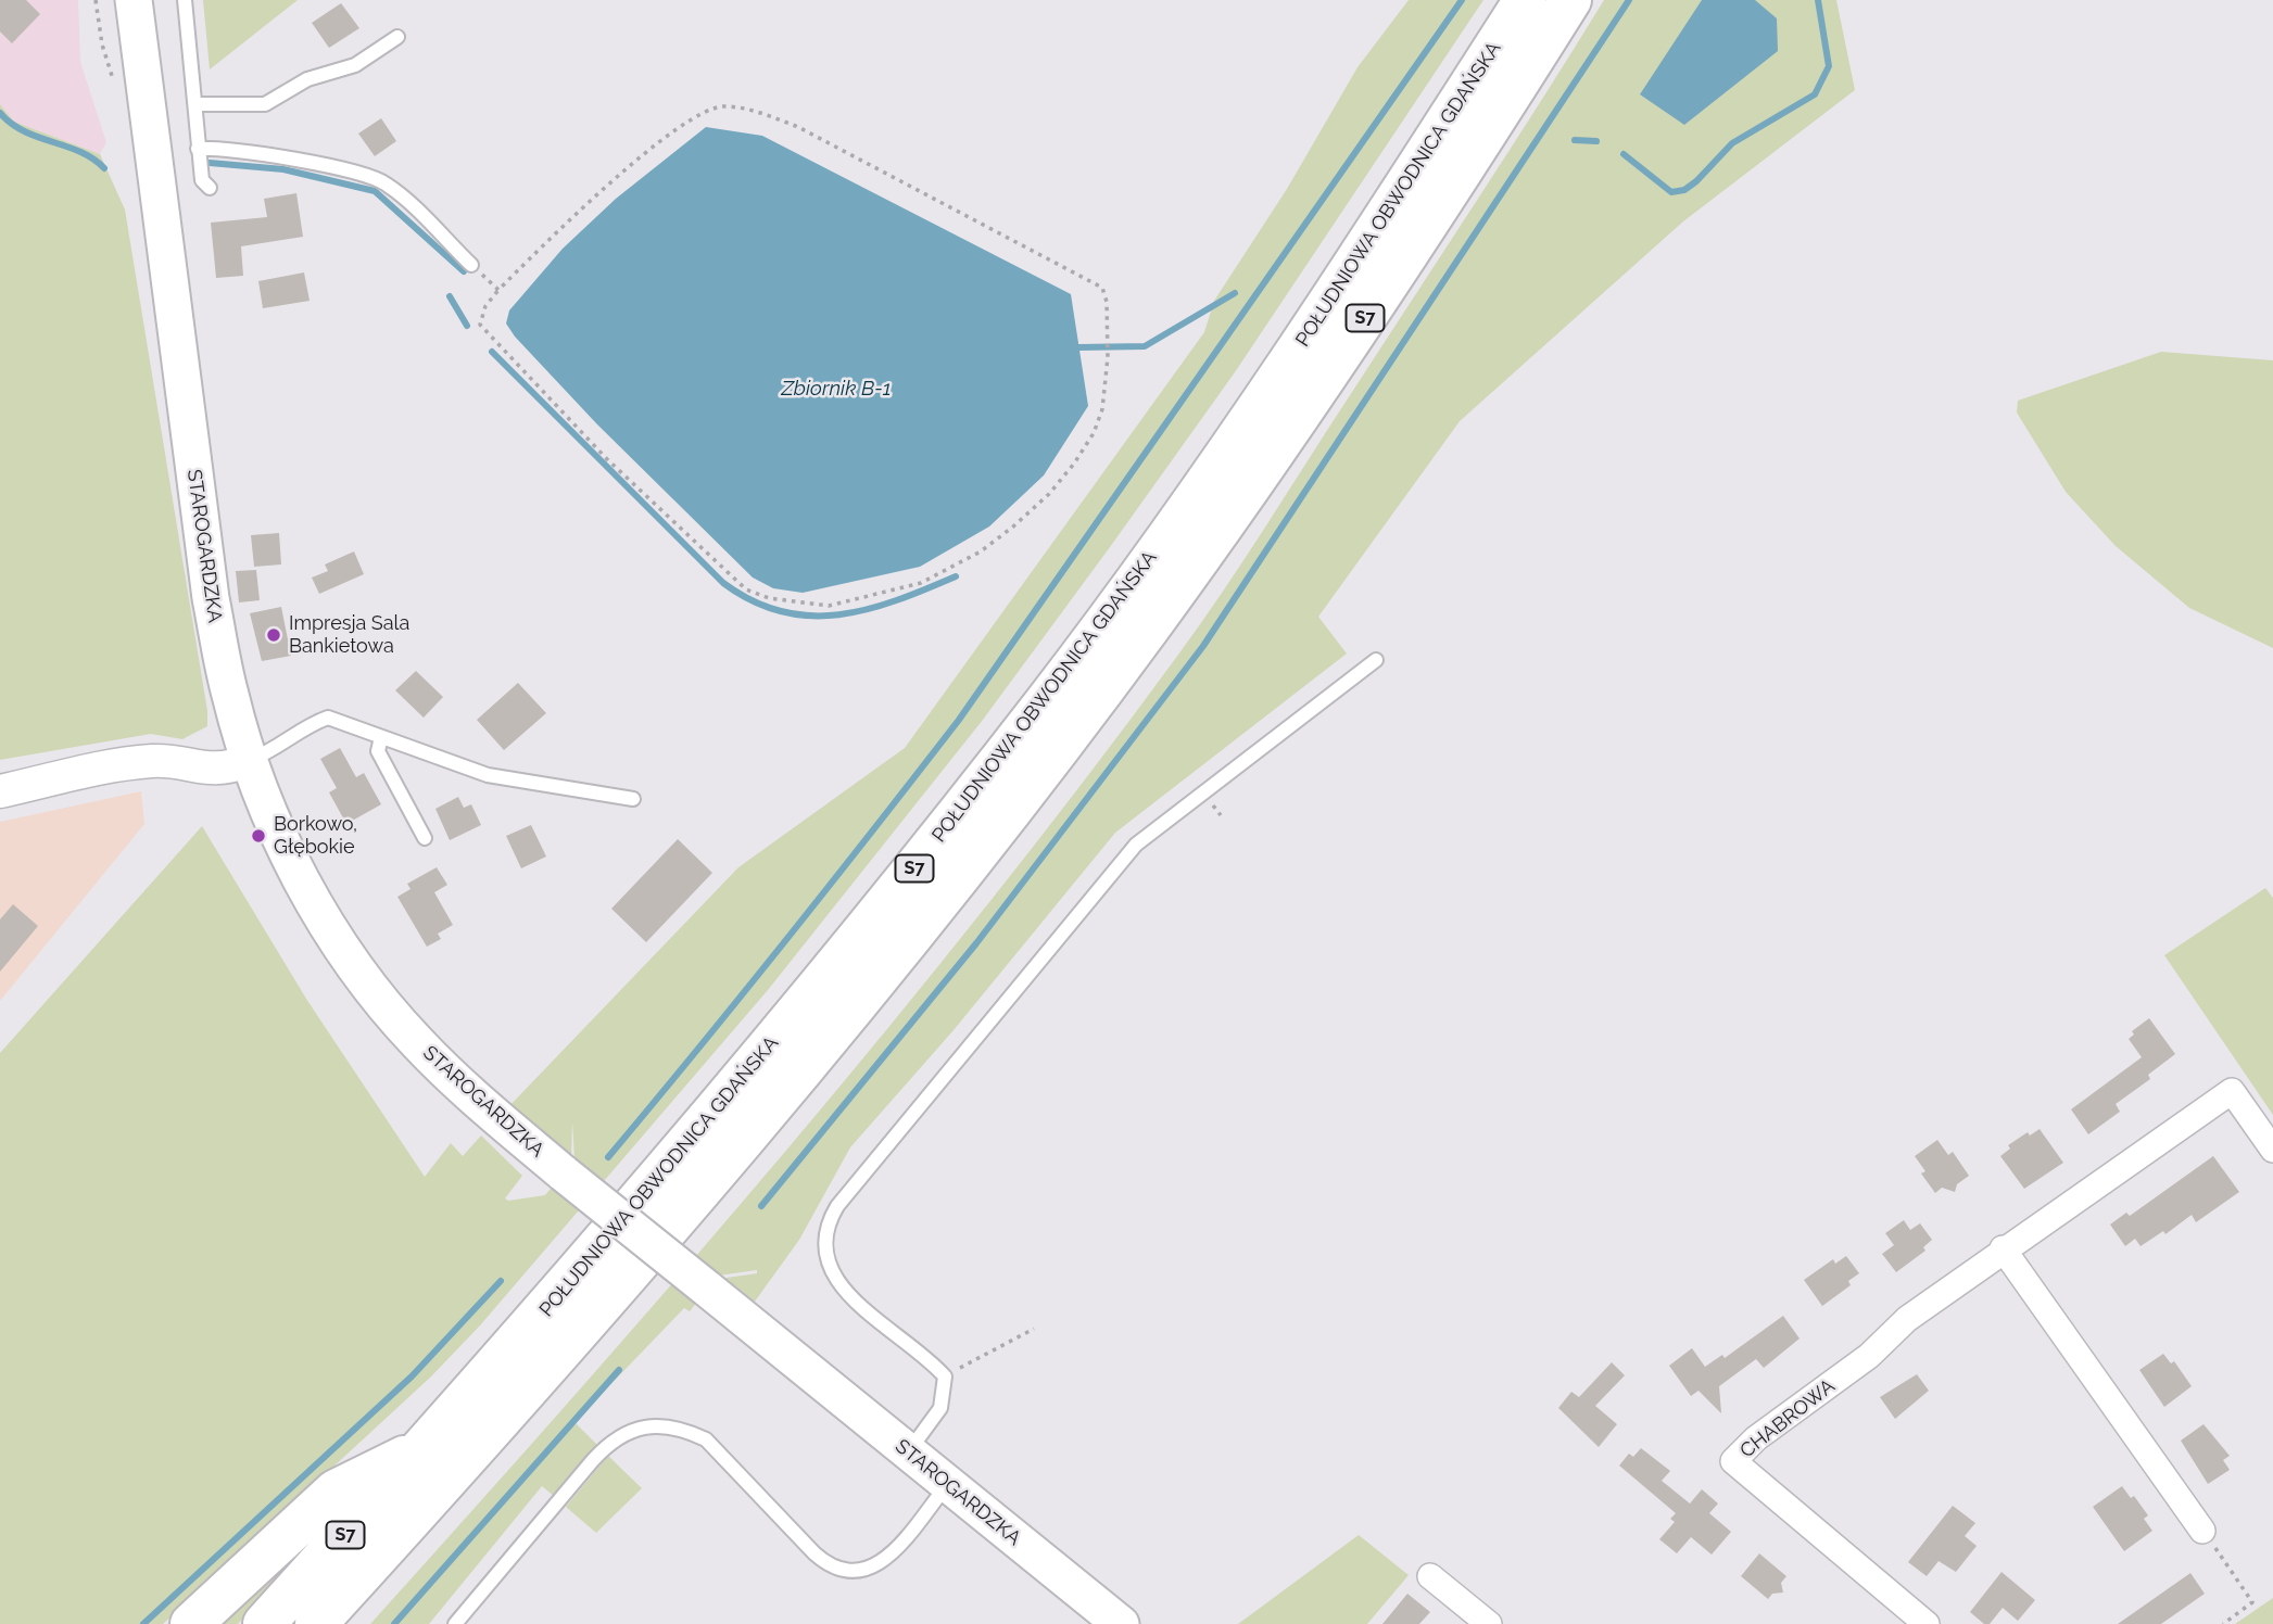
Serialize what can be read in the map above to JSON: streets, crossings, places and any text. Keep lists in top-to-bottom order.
{
  "streets": {
    "highway": ["POŁUDNIOWA OBWODNICA GDAŃSKA", "S7"],
    "main road": ["STAROGARDZKA"],
    "street": ["CHABROWA"]
  },
  "water": ["Zbiornik B-1"],
  "places": ["Impresja Sala Bankietowa", "Borkowo, Głębokie"]
}
